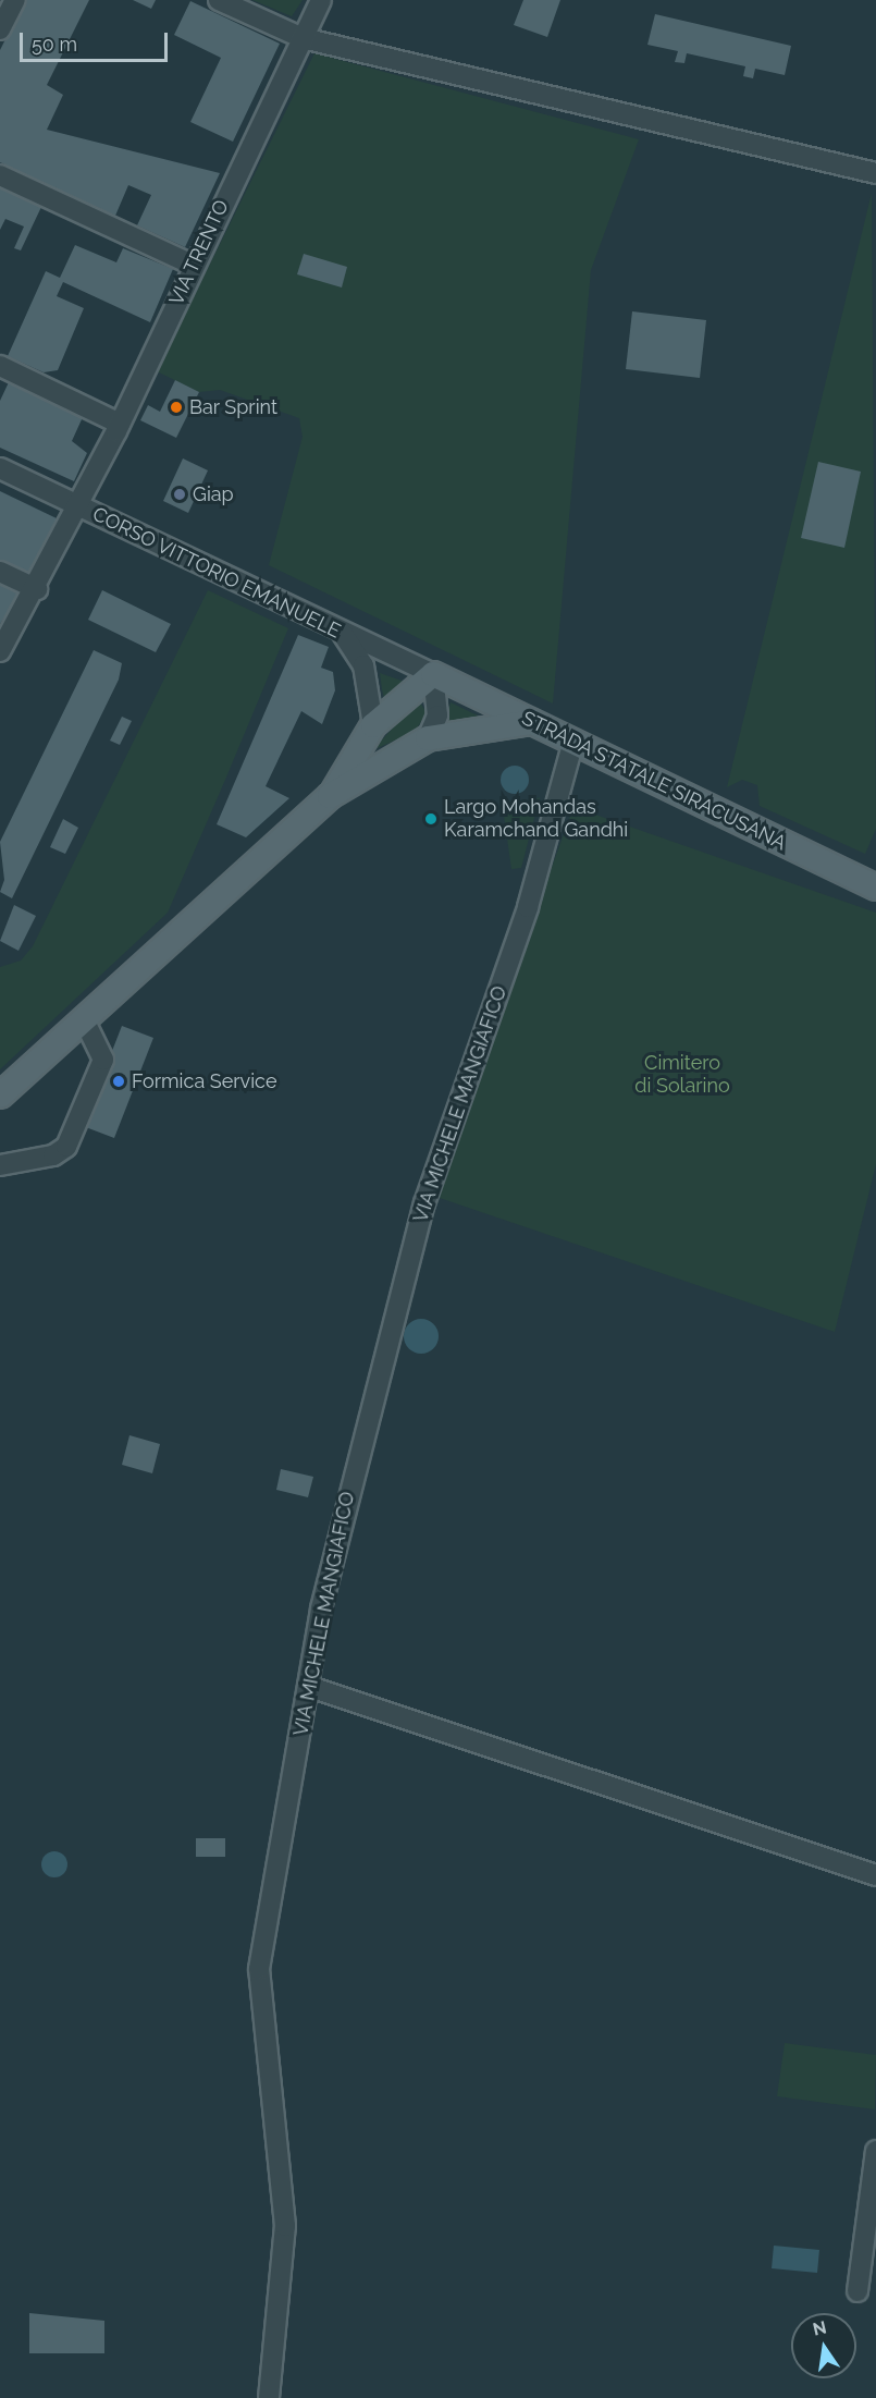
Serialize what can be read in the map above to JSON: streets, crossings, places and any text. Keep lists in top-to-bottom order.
{
  "streets": {
    "main road": ["STRADA STATALE SIRACUSANA"],
    "street": ["VIA TRENTO", "CORSO VITTORIO EMANUELE", "VIA MICHELE MANGIAFICO"]
  },
  "crossings": [
    ["VIA TRENTO", "CORSO VITTORIO EMANUELE"],
    ["CORSO VITTORIO EMANUELE", "STRADA STATALE SIRACUSANA"],
    ["STRADA STATALE SIRACUSANA", "VIA MICHELE MANGIAFICO"]
  ],
  "parks": ["Cimitero di Solarino"],
  "places": [
    "Bar Sprint",
    "Giap",
    "Largo Mohandas Karamchand Gandhi",
    "Formica Service"
  ],
  "scale_bar": "50 m",
  "north": "top"
}
